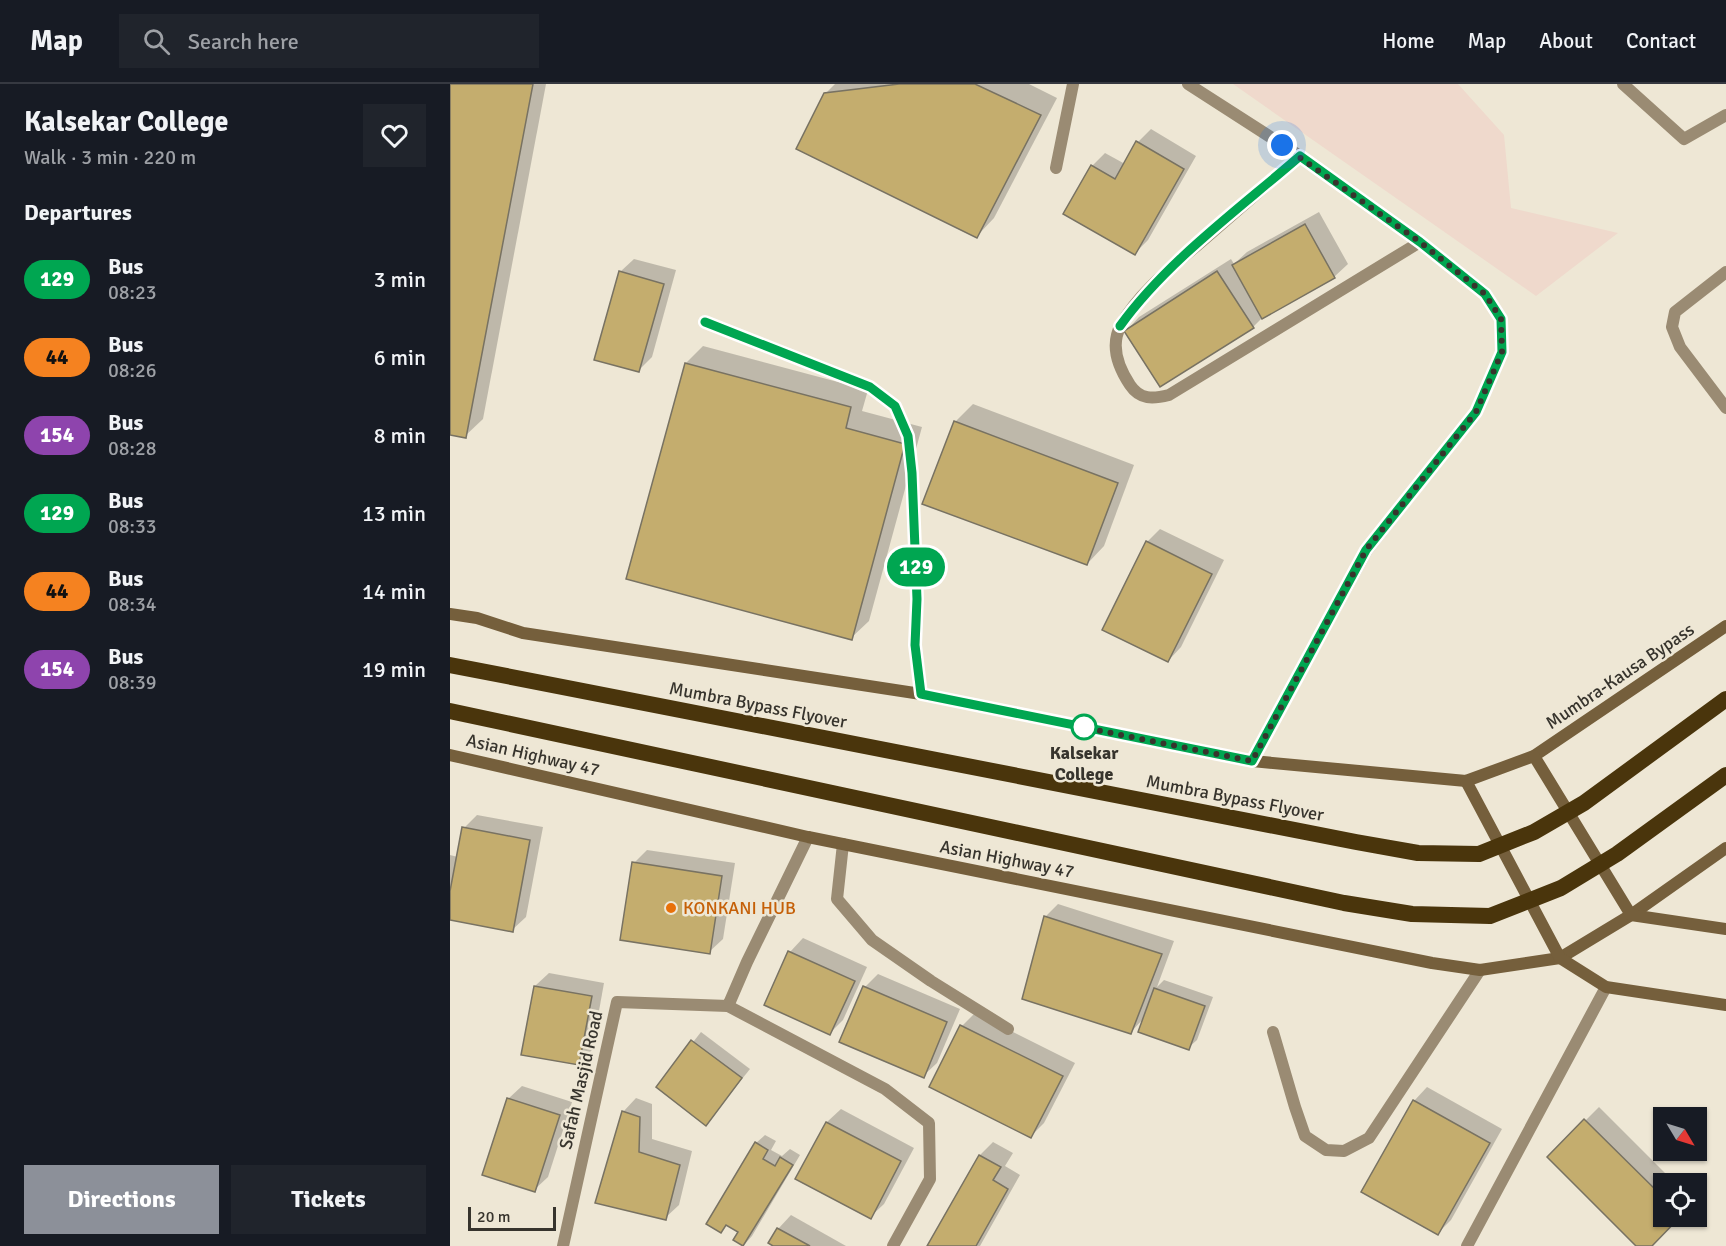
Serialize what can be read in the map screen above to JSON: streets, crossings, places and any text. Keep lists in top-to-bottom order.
{
  "streets": {
    "highway": ["Mumbra Bypass Flyover"],
    "main road": ["Mumbra-Kausa Bypass", "Asian Highway 47"],
    "street": ["Safah Masjid Road"]
  },
  "places": ["Kalsekar College", "KONKANI HUB"],
  "lines": ["bus line 129"],
  "scale_bar": "20 m",
  "north": "bottom right",
  "page": {
    "header": "Map",
    "search": "Search here",
    "nav": [
      "Home",
      "Map",
      "About",
      "Contact"
    ],
    "heading": [
      ["Kalsekar College", "Walk · 3 min · 220 m"],
      "Departures"
    ],
    "on_map": "129",
    "list": [
      {
        "mark": "129",
        "name": "Bus",
        "note": "08:23",
        "value": "3 min"
      },
      {
        "mark": "44",
        "name": "Bus",
        "note": "08:26",
        "value": "6 min"
      },
      {
        "mark": "154",
        "name": "Bus",
        "note": "08:28",
        "value": "8 min"
      },
      {
        "mark": "129",
        "name": "Bus",
        "note": "08:33",
        "value": "13 min"
      },
      {
        "mark": "44",
        "name": "Bus",
        "note": "08:34",
        "value": "14 min"
      },
      {
        "mark": "154",
        "name": "Bus",
        "note": "08:39",
        "value": "19 min"
      }
    ],
    "buttons": ["Directions", "Tickets"],
    "scale": "20 m"
  }
}
